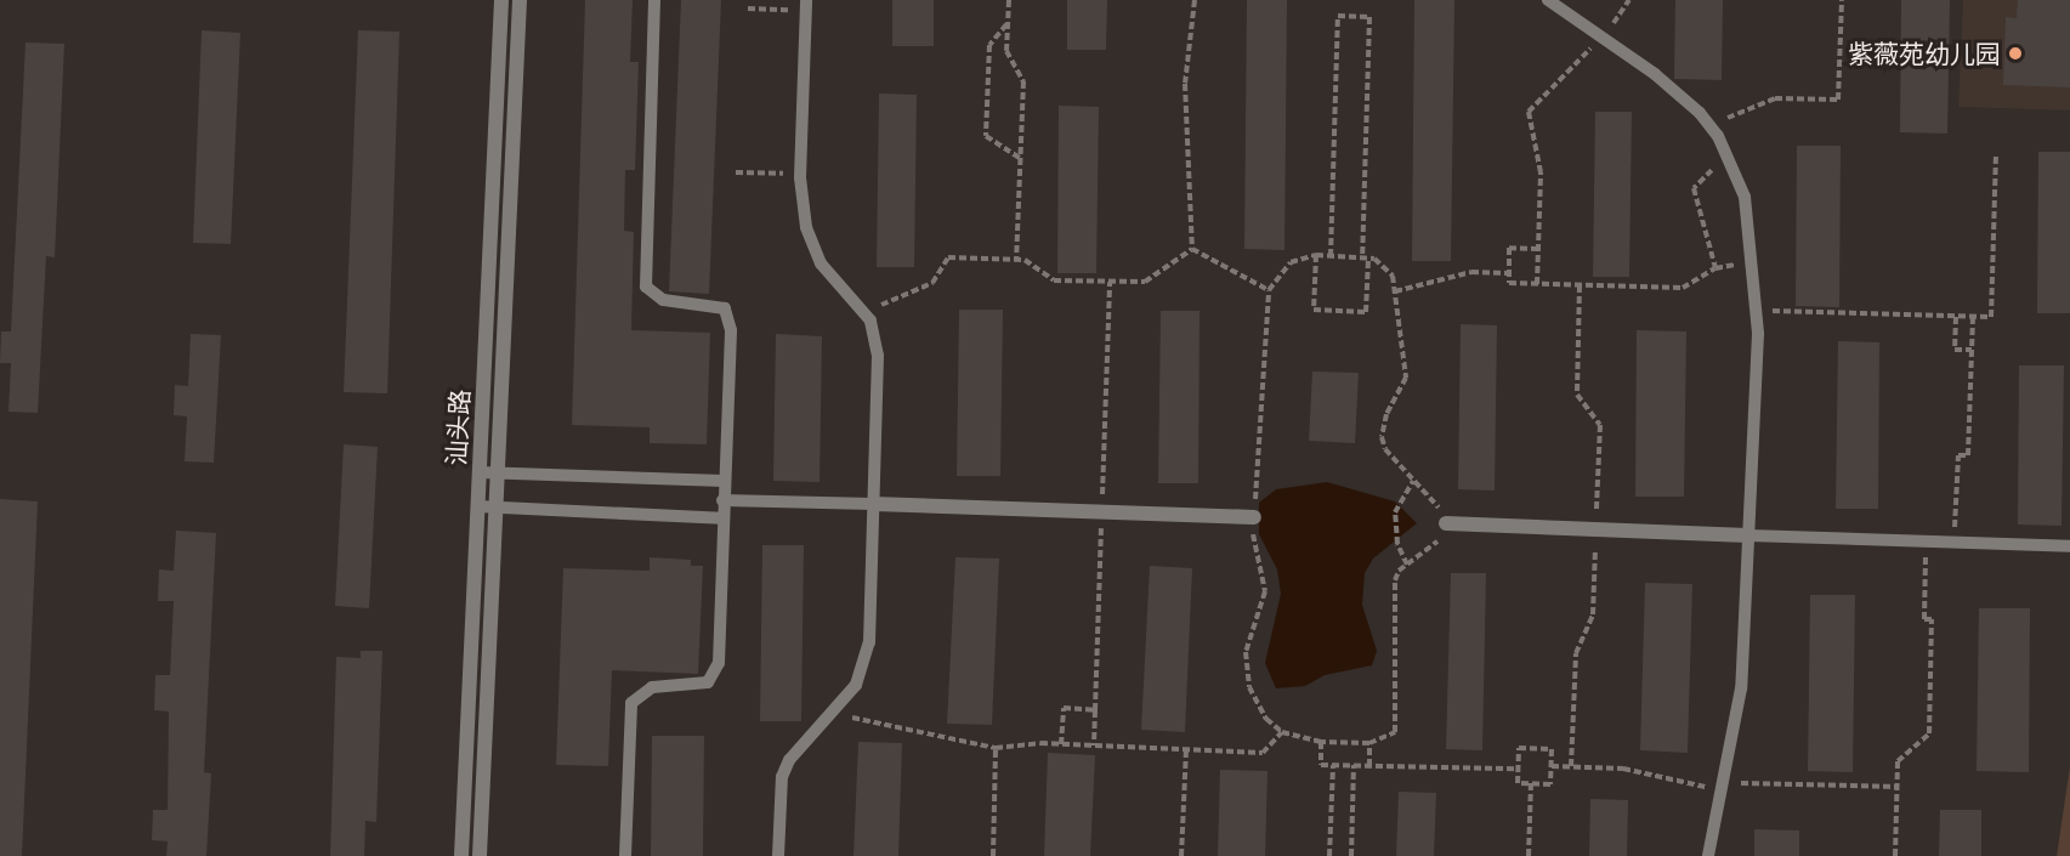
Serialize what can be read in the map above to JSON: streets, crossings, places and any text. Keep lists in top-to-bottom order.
{
  "streets": {
    "street": ["汕头路"]
  },
  "places": ["紫薇苑幼儿园"]
}
